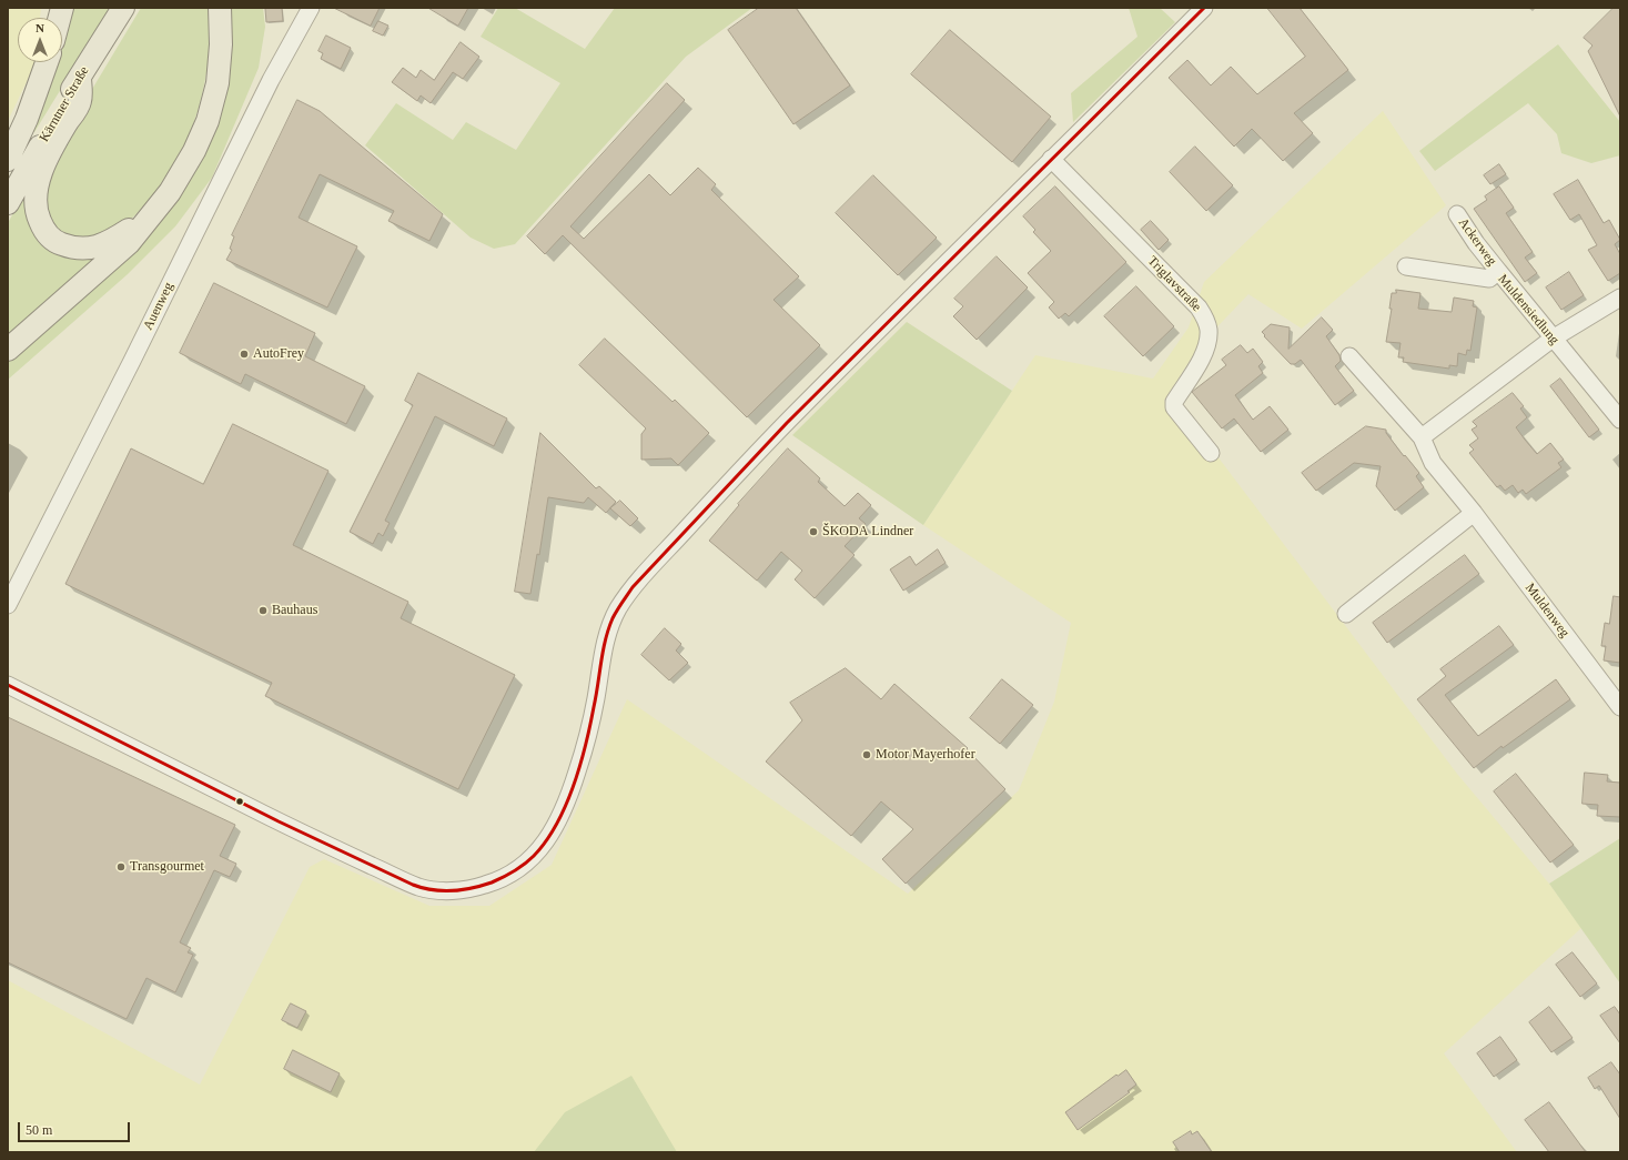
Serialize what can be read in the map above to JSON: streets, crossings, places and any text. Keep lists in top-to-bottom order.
{
  "streets": {
    "main road": ["Kärntner Straße"],
    "street": [
      "Ackerweg",
      "Triglavstraße",
      "Auenweg",
      "Muldensiedlung",
      "Muldenweg"
    ]
  },
  "crossings": [
    ["Ackerweg", "Muldensiedlung"]
  ],
  "places": [
    "AutoFrey",
    "ŠKODA Lindner",
    "Bauhaus",
    "Motor Mayerhofer",
    "Transgourmet"
  ],
  "scale_bar": "50 m",
  "north": "top"
}
